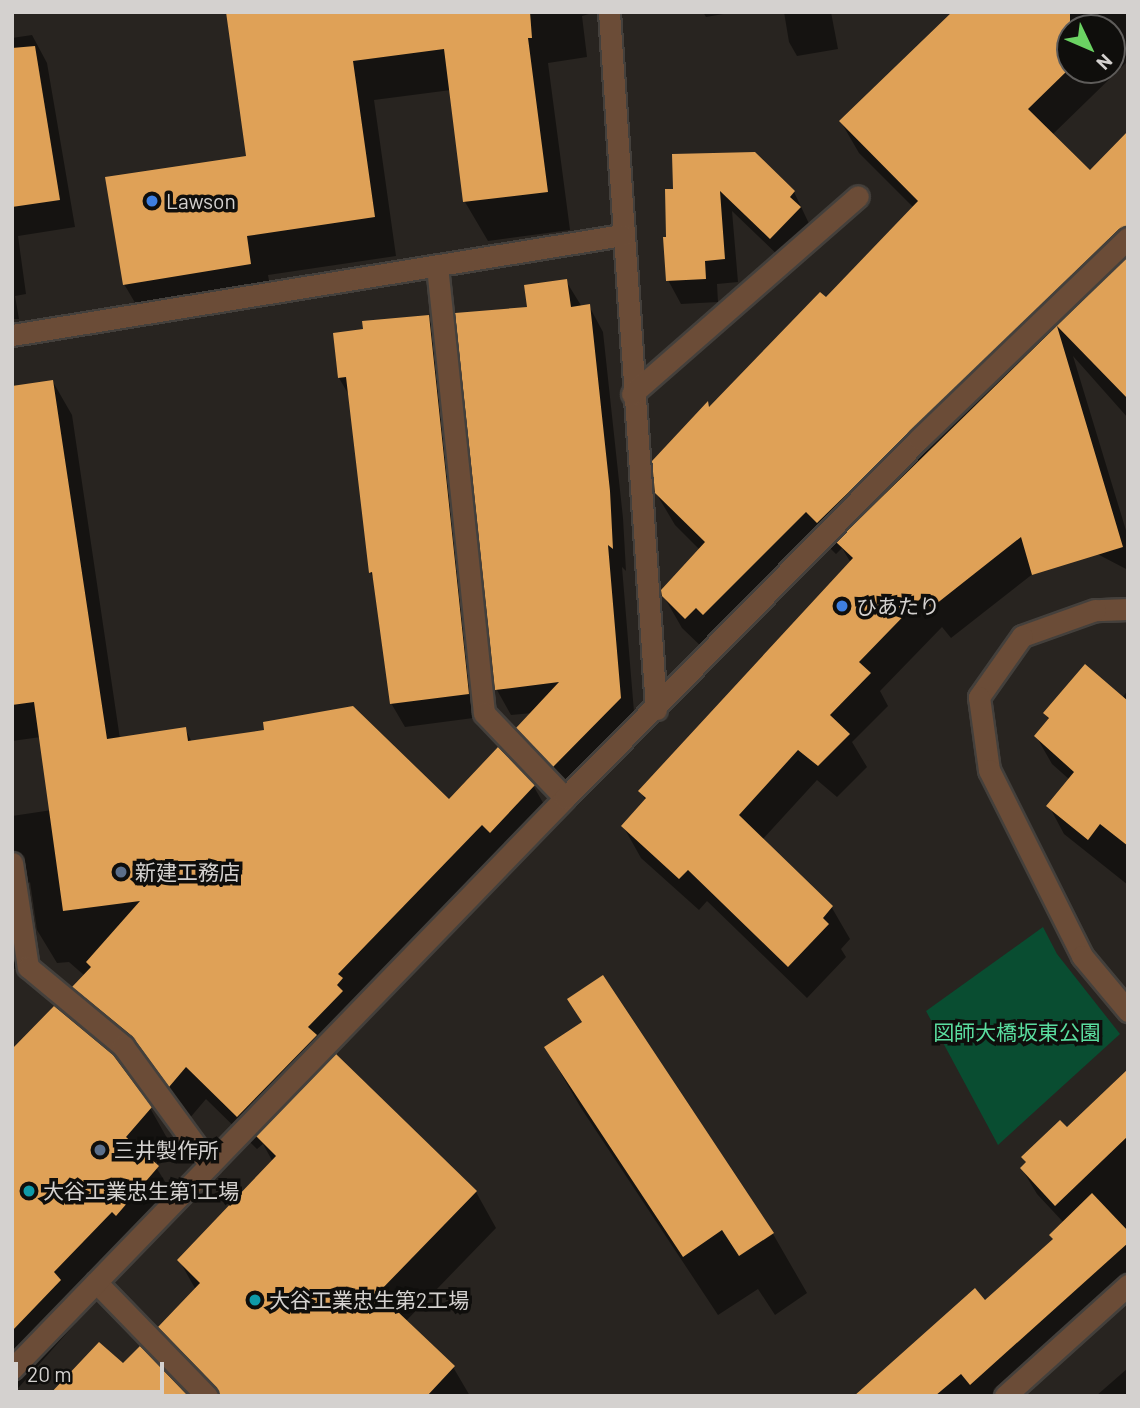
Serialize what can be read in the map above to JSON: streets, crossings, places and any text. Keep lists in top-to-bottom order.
{
  "parks": ["図師大橋坂東公園"],
  "places": [
    "Lawson",
    "ひあたり",
    "新建工務店",
    "三井製作所",
    "大谷工業忠生第1工場",
    "大谷工業忠生第2工場"
  ],
  "scale_bar": "20 m",
  "north": "bottom right"
}
